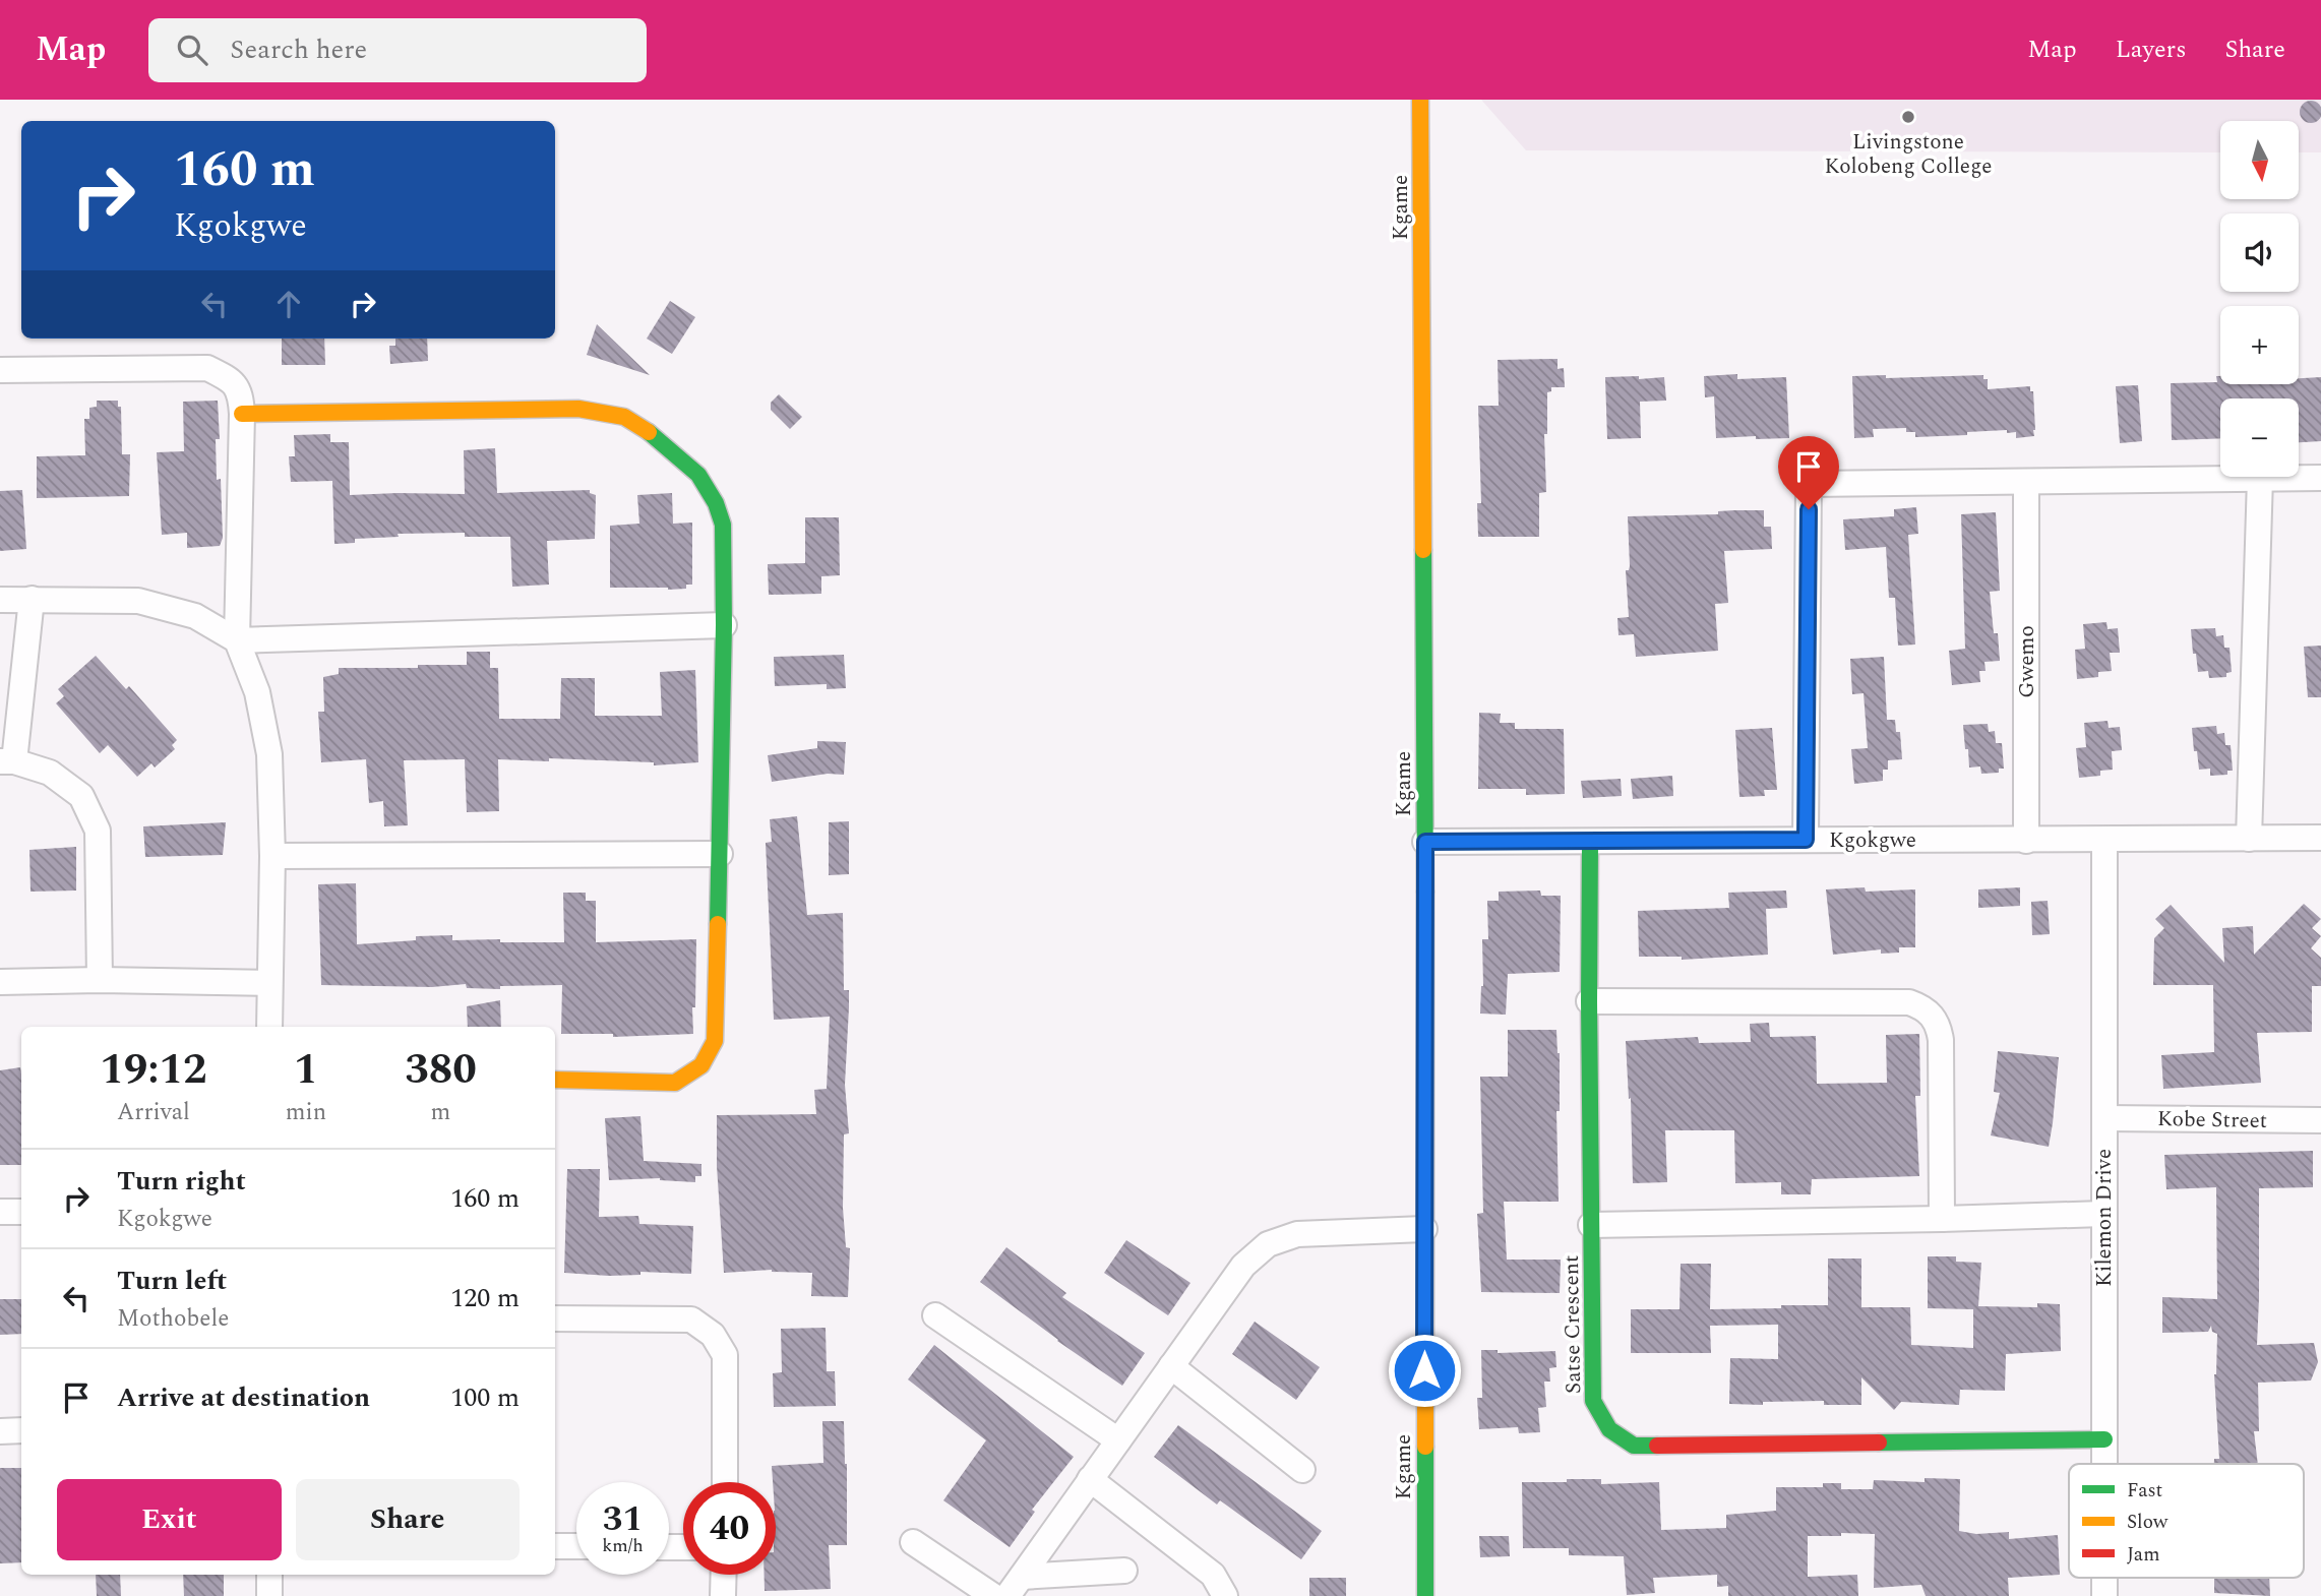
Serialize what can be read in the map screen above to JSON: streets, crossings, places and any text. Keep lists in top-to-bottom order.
{
  "streets": {
    "street": [
      "Kgame",
      "Gwemo",
      "Kgokgwe",
      "Kobe Street",
      "Kilemon Drive",
      "Satse Crescent"
    ]
  },
  "crossings": [
    ["Kgame", "Kgokgwe"],
    ["Gwemo", "Kgokgwe"],
    ["Kgokgwe", "Kilemon Drive"],
    ["Kgokgwe", "Satse Crescent"],
    ["Kobe Street", "Kilemon Drive"],
    ["Kilemon Drive", "Satse Crescent"]
  ],
  "places": ["Livingstone Kolobeng College"],
  "legend": ["Fast", "Slow", "Jam"],
  "north": "bottom",
  "page": {
    "header": "Map",
    "search": "Search here",
    "nav": ["Map", "Layers", "Share"],
    "map_buttons": ["+", "−"],
    "turn": ["160 m", "Kgokgwe"],
    "eta": [
      "19:12",
      "Arrival",
      "1",
      "min",
      "380",
      "m"
    ],
    "list": [
      {
        "name": "Turn right",
        "note": "Kgokgwe",
        "value": "160 m"
      },
      {
        "name": "Turn left",
        "note": "Mothobele",
        "value": "120 m"
      },
      {
        "name": "Arrive at destination",
        "value": "100 m"
      }
    ],
    "buttons": ["Exit", "Share"],
    "speed": "31 km/h",
    "limit": "40"
  }
}
